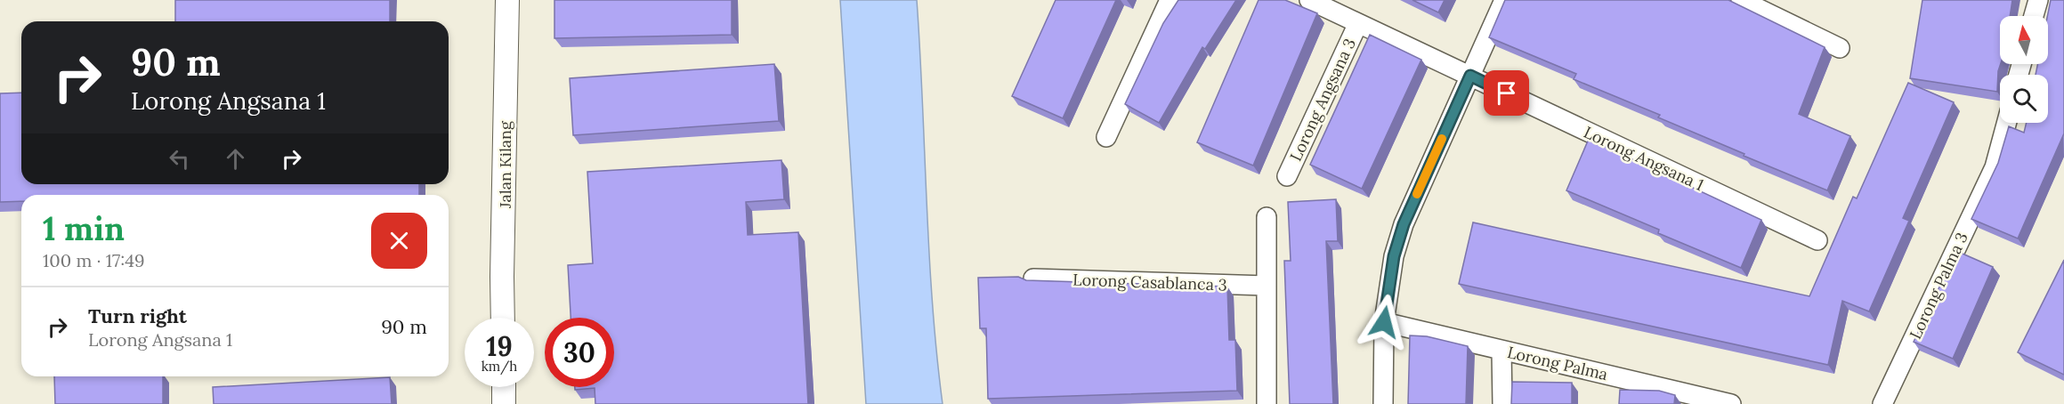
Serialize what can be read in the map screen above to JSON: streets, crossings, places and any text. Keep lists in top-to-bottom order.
{
  "streets": {
    "street": [
      "Lorong Angsana 3",
      "Lorong Angsana 1",
      "Jalan Kilang",
      "Lorong Casablanca 3",
      "Lorong Palma 3",
      "Lorong Palma"
    ]
  },
  "crossings": [
    ["Lorong Angsana 3", "Lorong Angsana 1"]
  ],
  "north": "top",
  "page": {
    "turn": ["90 m", "Lorong Angsana 1"],
    "heading": ["1 min", "100 m · 17:49"],
    "list": [
      {
        "name": "Turn right",
        "note": "Lorong Angsana 1",
        "value": "90 m"
      }
    ],
    "speed": "19 km/h",
    "limit": "30"
  }
}
